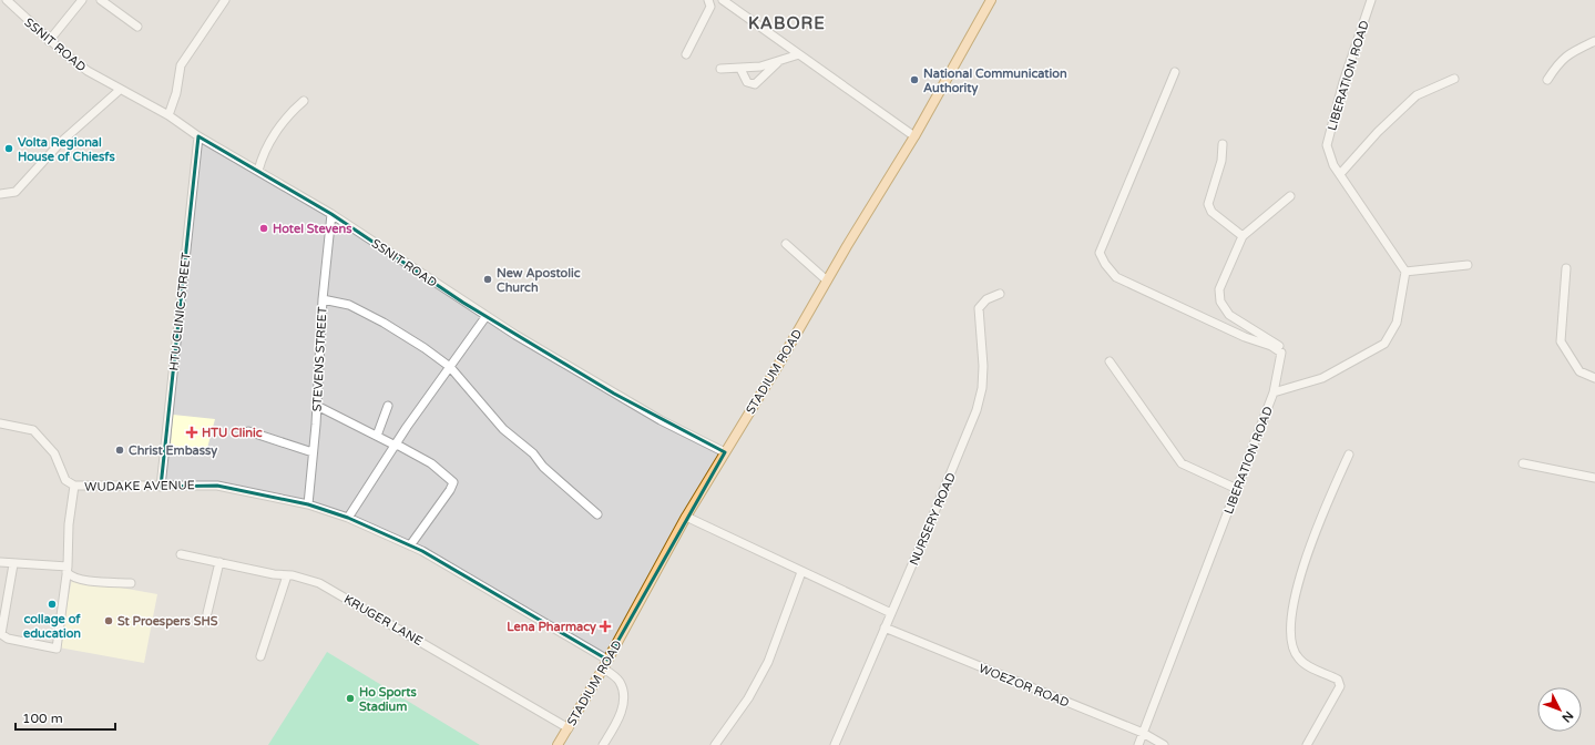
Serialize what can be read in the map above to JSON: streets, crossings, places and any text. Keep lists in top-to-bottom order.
{
  "streets": {
    "main road": ["STADIUM ROAD"],
    "street": [
      "SSNIT ROAD",
      "LIBERATION ROAD",
      "HTU CLINIC STREET",
      "STEVENS STREET",
      "WUDAKE AVENUE",
      "NURSERY ROAD",
      "KRUGER LANE",
      "WOEZOR ROAD"
    ]
  },
  "crossings": [
    ["SSNIT ROAD", "HTU CLINIC STREET"],
    ["SSNIT ROAD", "STEVENS STREET"],
    ["SSNIT ROAD", "STADIUM ROAD"],
    ["LIBERATION ROAD", "WOEZOR ROAD"],
    ["HTU CLINIC STREET", "WUDAKE AVENUE"],
    ["STEVENS STREET", "WUDAKE AVENUE"],
    ["STADIUM ROAD", "WUDAKE AVENUE"],
    ["STADIUM ROAD", "KRUGER LANE"],
    ["NURSERY ROAD", "WOEZOR ROAD"]
  ],
  "districts": ["KABORE"],
  "places": {
    "other": [
      "National Communication Authority",
      "Volta Regional House of Chiesfs",
      "Hotel Stevens",
      "New Apostolic Church",
      "Christ Embassy",
      "collage of education",
      "St Proespers SHS",
      "Ho Sports Stadium"
    ],
    "health": ["HTU Clinic", "Lena Pharmacy"]
  },
  "scale_bar": "100 m",
  "north": "bottom right"
}
